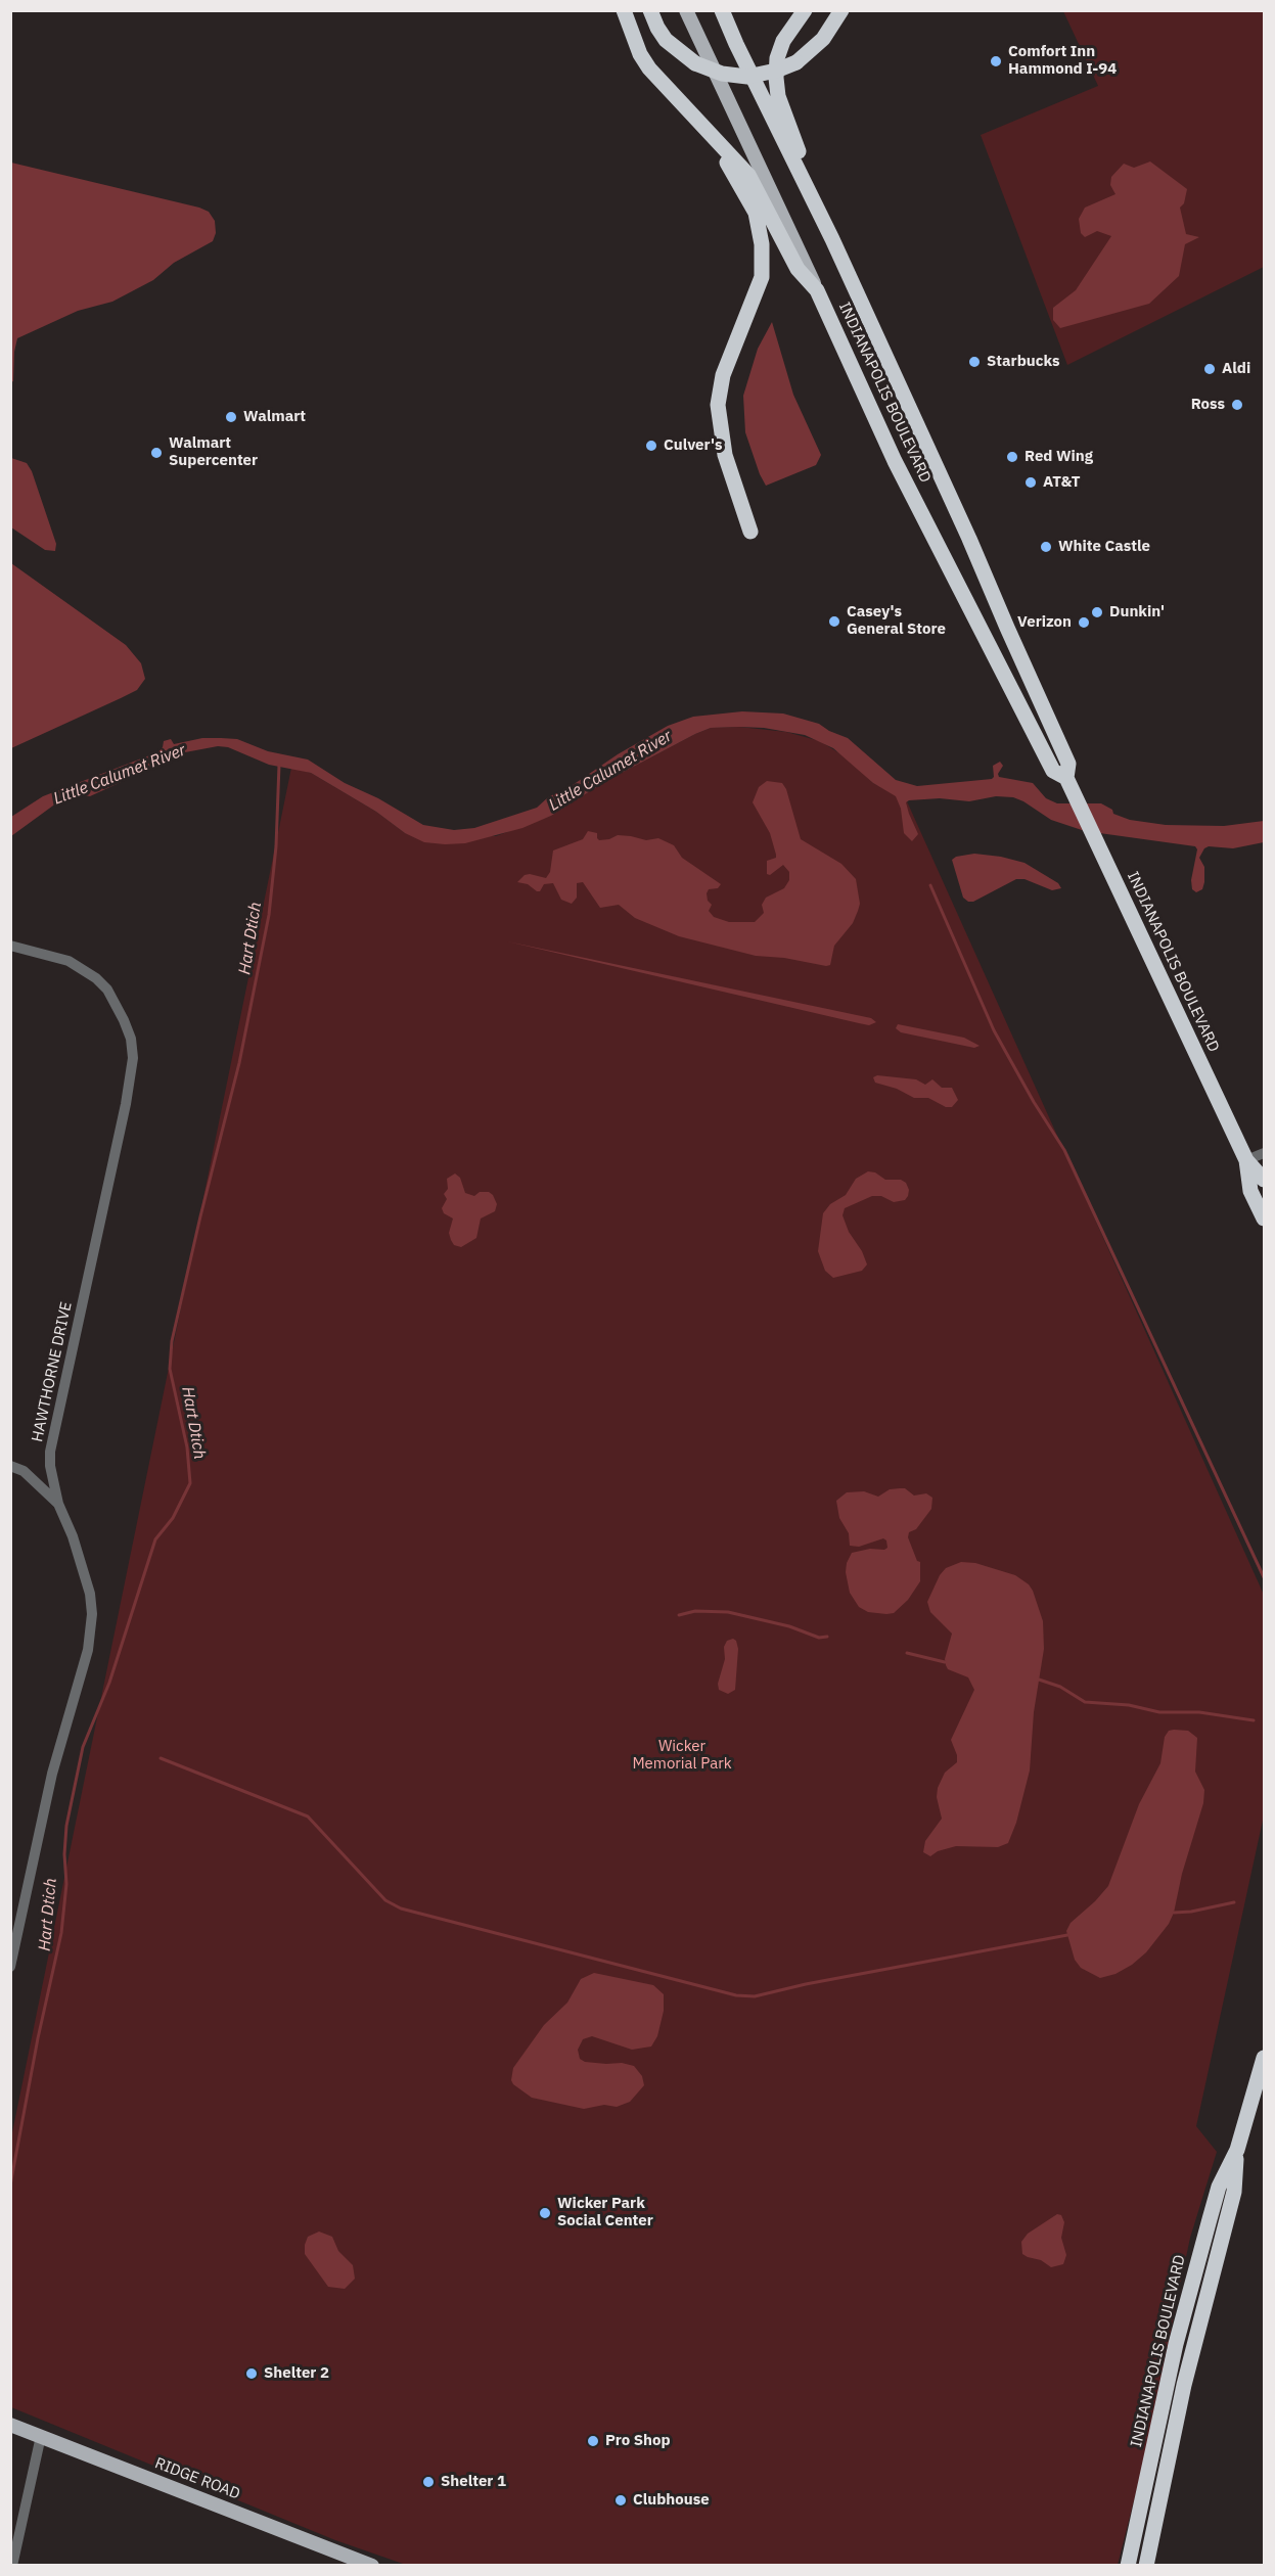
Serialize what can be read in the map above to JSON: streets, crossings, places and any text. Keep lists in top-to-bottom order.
{
  "streets": {
    "highway": ["INDIANAPOLIS BOULEVARD"],
    "main road": ["RIDGE ROAD"],
    "street": ["HAWTHORNE DRIVE"]
  },
  "water": ["Little Calumet River", "Hart Dtich"],
  "parks": ["Wicker Memorial Park"],
  "places": [
    "Comfort Inn Hammond I-94",
    "Starbucks",
    "Aldi",
    "Ross",
    "Walmart",
    "Culver's",
    "Walmart Supercenter",
    "Red Wing",
    "AT&T",
    "White Castle",
    "Dunkin'",
    "Casey's General Store",
    "Verizon",
    "Wicker Park Social Center",
    "Shelter 2",
    "Pro Shop",
    "Shelter 1",
    "Clubhouse"
  ]
}
